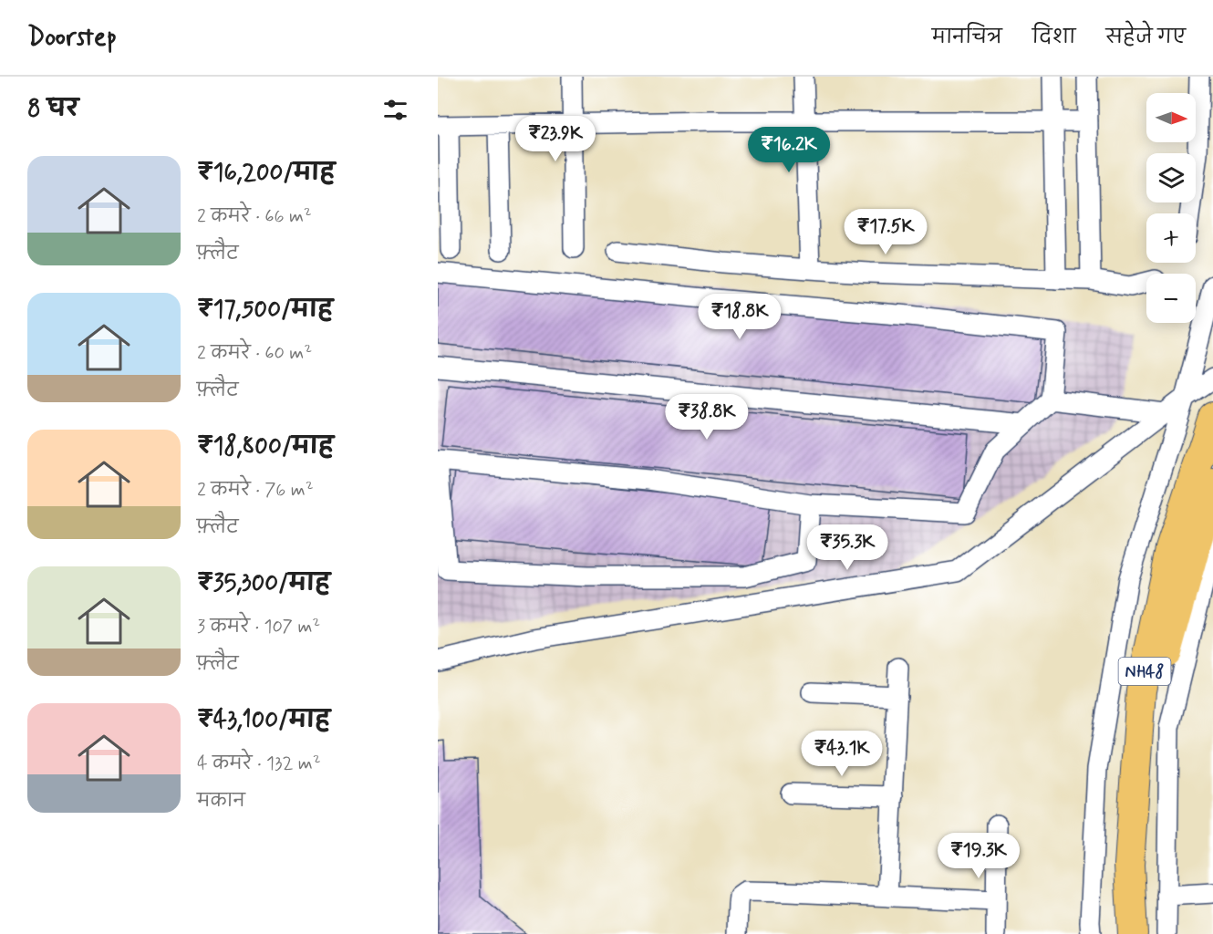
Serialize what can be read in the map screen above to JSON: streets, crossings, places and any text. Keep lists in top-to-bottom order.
{
  "streets": {
    "highway": ["NH48"]
  },
  "north": "right",
  "page": {
    "header": "Doorstep",
    "nav": ["मानचित्र", "दिशा", "सहेजे गए"],
    "heading": "8 घर",
    "map_buttons": ["+", "−"],
    "price": [
      "₹23.9K",
      "₹16.2K",
      "₹17.5K",
      "₹18.8K",
      "₹38.8K",
      "₹35.3K",
      "₹43.1K",
      "₹19.3K"
    ],
    "list": [
      {
        "name": "₹16,200/माह",
        "note": "2 कमरे · 66 m² · फ़्लैट"
      },
      {
        "name": "₹17,500/माह",
        "note": "2 कमरे · 60 m² · फ़्लैट"
      },
      {
        "name": "₹18,800/माह",
        "note": "2 कमरे · 76 m² · फ़्लैट"
      },
      {
        "name": "₹35,300/माह",
        "note": "3 कमरे · 107 m² · फ़्लैट"
      },
      {
        "name": "₹43,100/माह",
        "note": "4 कमरे · 132 m² · मकान"
      }
    ]
  }
}
